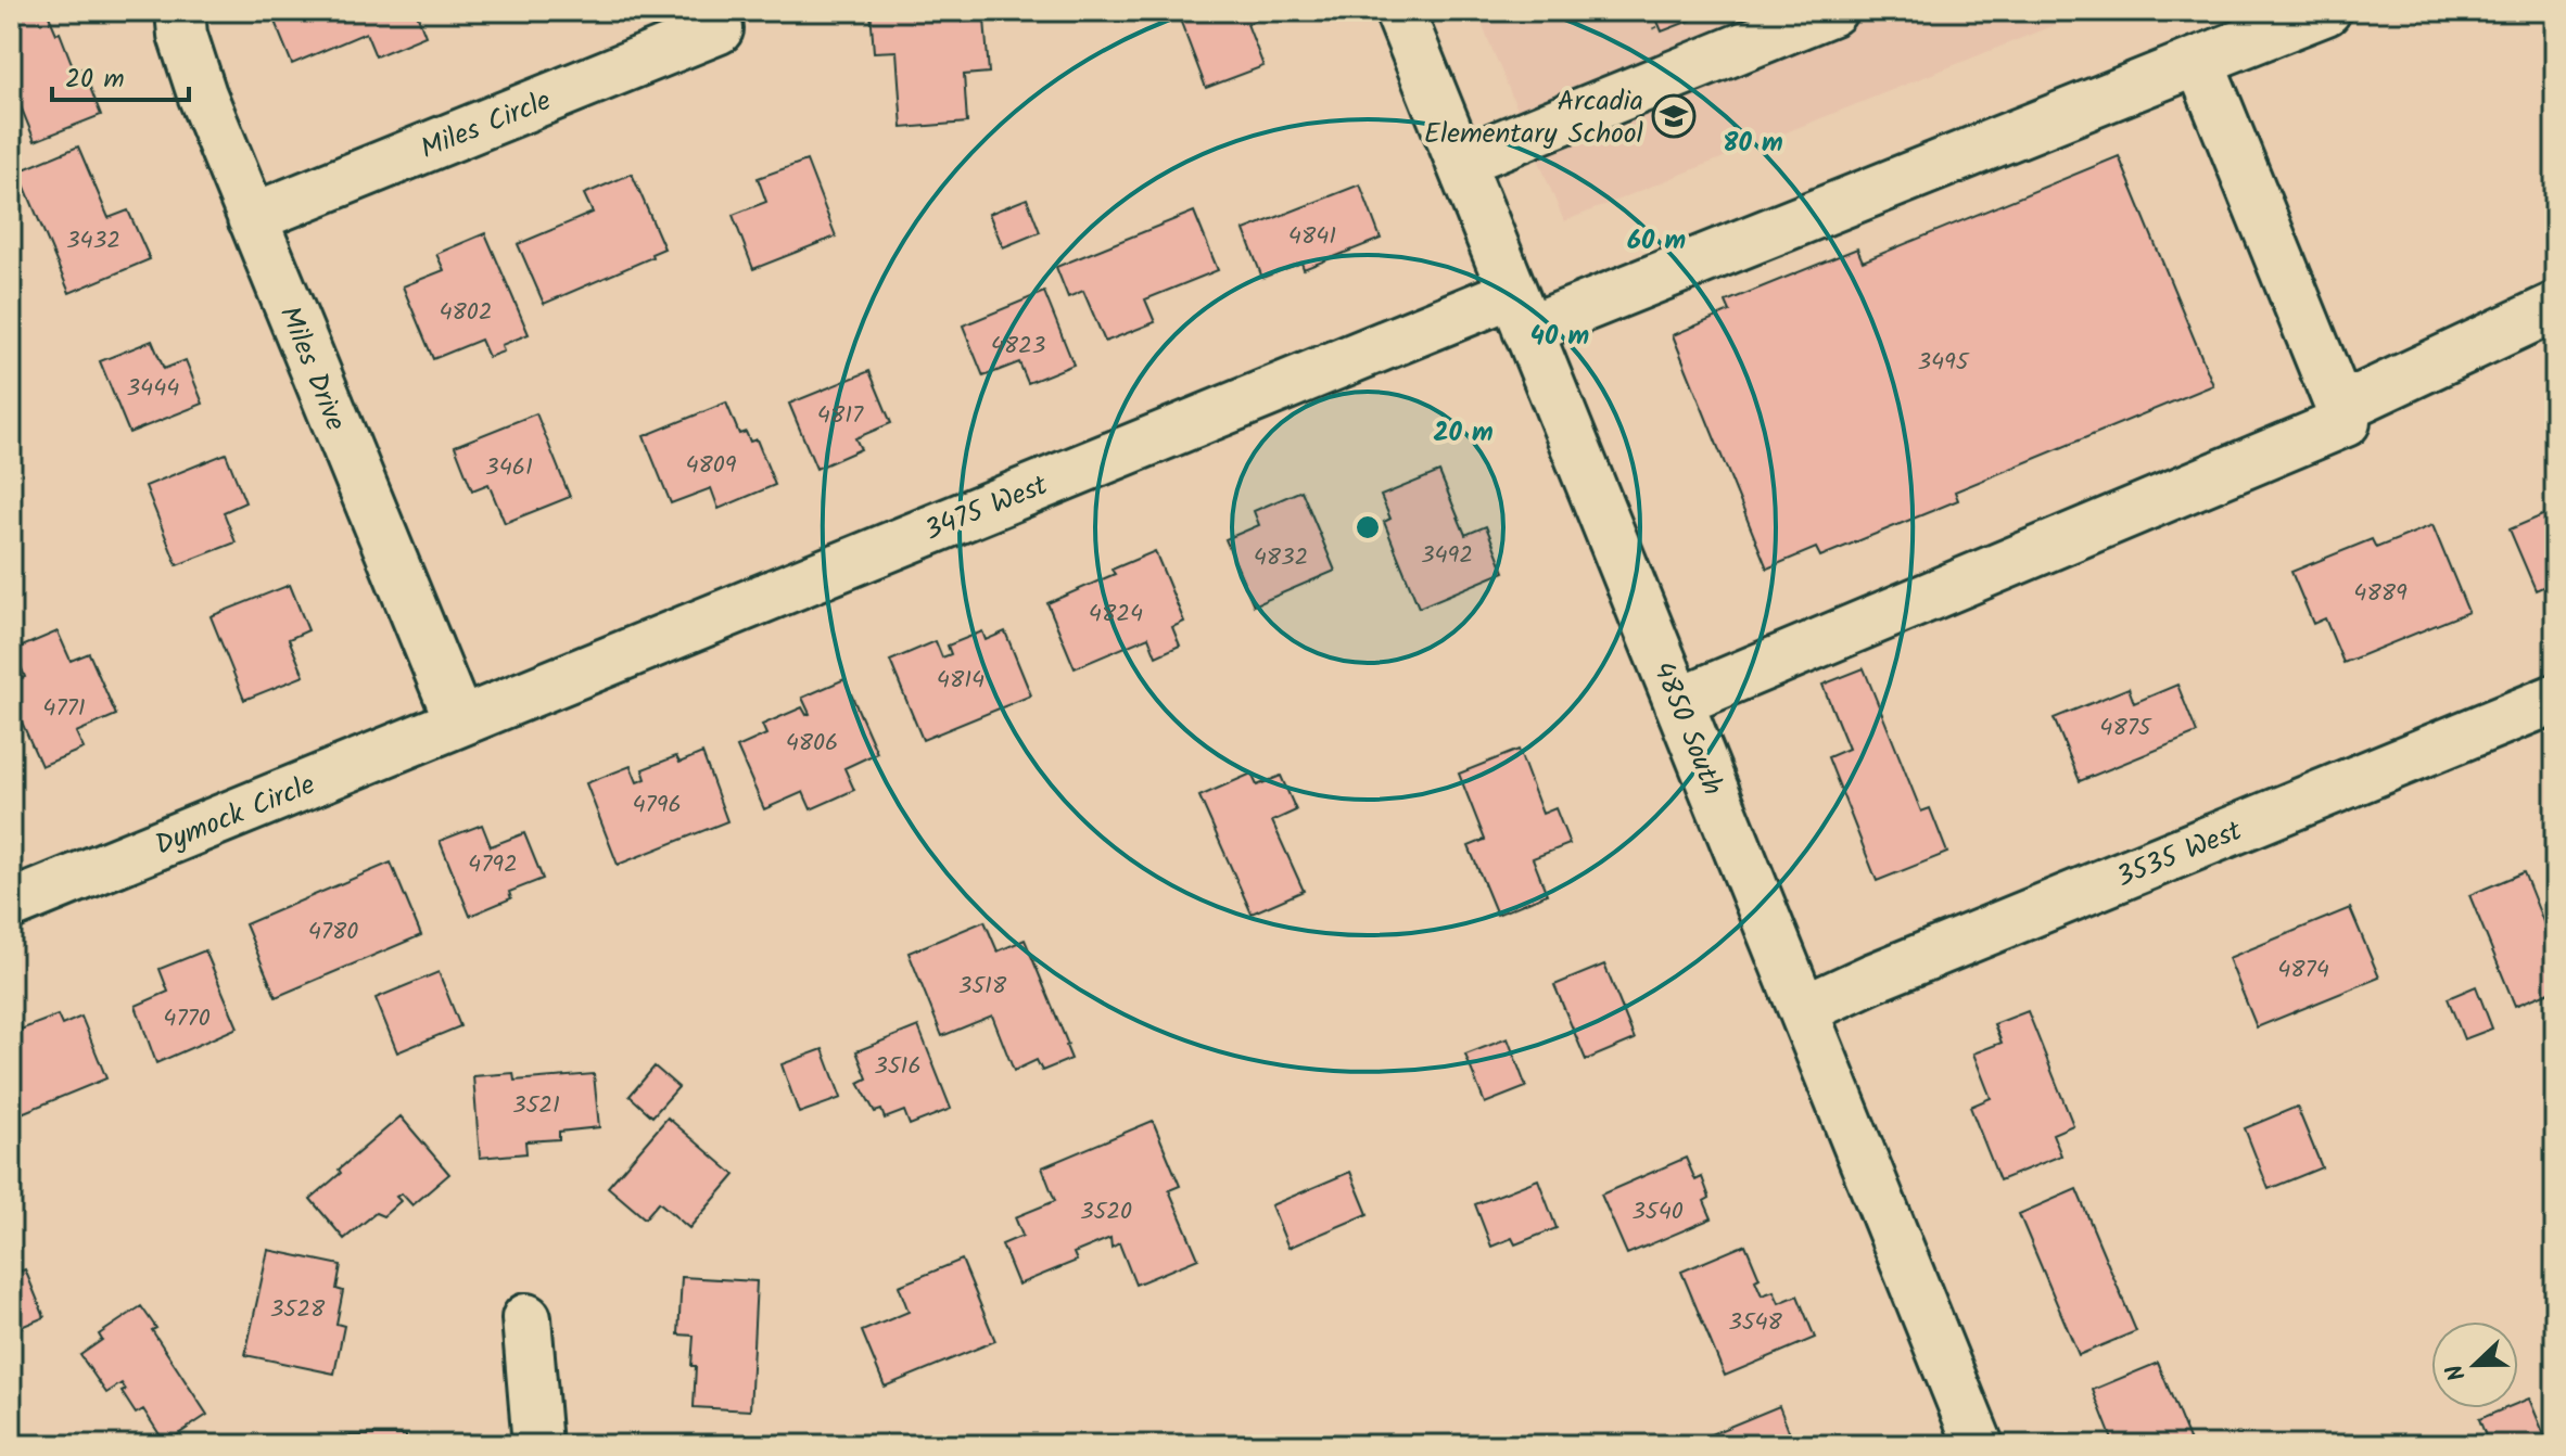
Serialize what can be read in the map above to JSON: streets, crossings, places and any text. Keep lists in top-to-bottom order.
{
  "streets": {
    "street": [
      "Miles Circle",
      "Miles Drive",
      "3475 West",
      "4850 South",
      "Dymock Circle",
      "3535 West"
    ]
  },
  "crossings": [
    ["Miles Circle", "Miles Drive"],
    ["Miles Drive", "3475 West"],
    ["Miles Drive", "Dymock Circle"],
    ["3475 West", "4850 South"],
    ["3475 West", "Dymock Circle"],
    ["4850 South", "3535 West"]
  ],
  "places": {
    "school or university": ["Arcadia Elementary School"]
  },
  "house_numbers": [
    "4841",
    "3432",
    "4802",
    "4823",
    "3495",
    "3444",
    "4817",
    "4809",
    "3461",
    "3492",
    "4832",
    "4889",
    "4824",
    "4814",
    "4771",
    "4875",
    "4806",
    "4796",
    "4792",
    "4780",
    "4874",
    "3518",
    "4770",
    "3516",
    "3521",
    "3520",
    "3540",
    "3528",
    "3548"
  ],
  "scale_bar": "20 m",
  "north": "left",
  "rings": [
    "80 m",
    "60 m",
    "40 m",
    "20 m"
  ]
}
